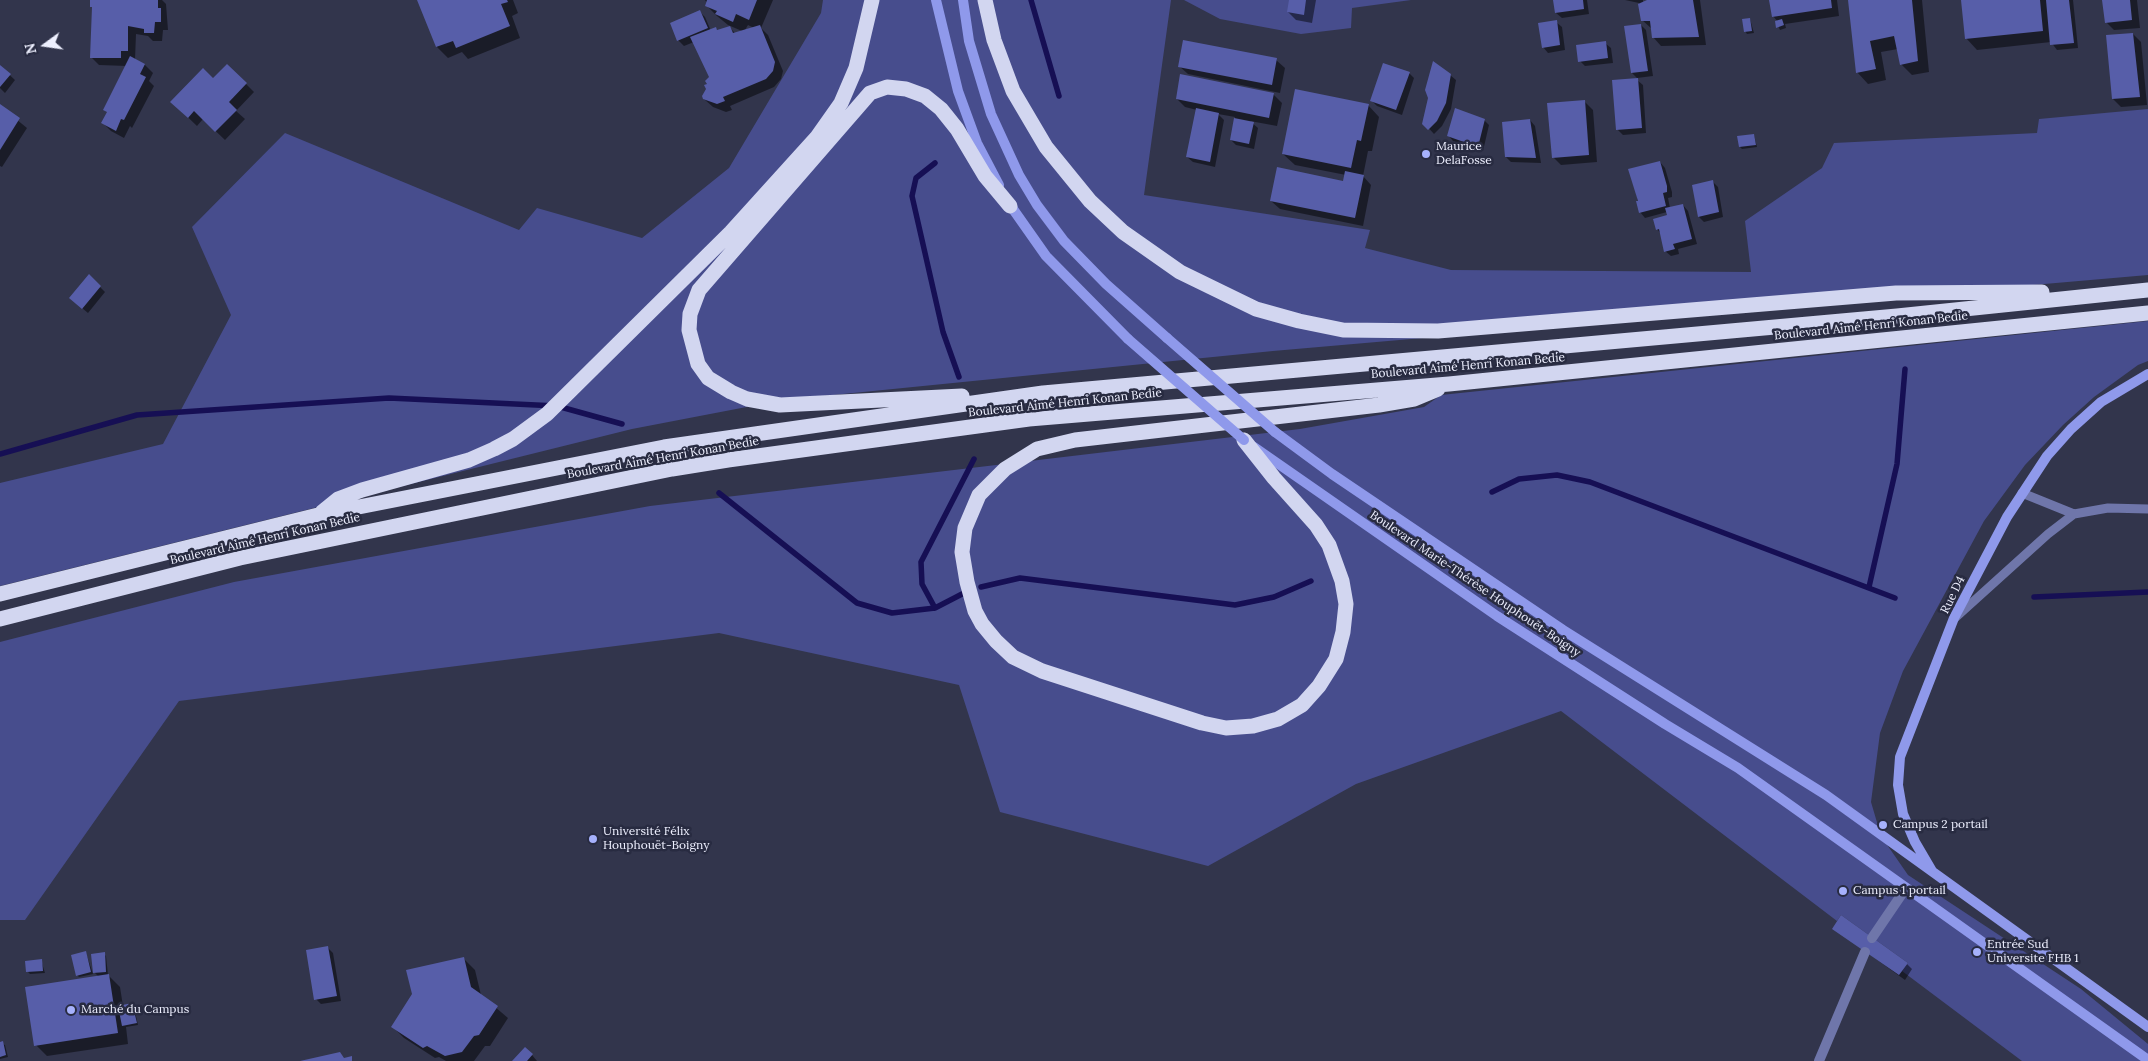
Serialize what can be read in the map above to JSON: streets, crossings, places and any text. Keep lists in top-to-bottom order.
{
  "streets": {
    "highway": ["Boulevard Aimé Henri Konan Bedie"],
    "main road": ["Boulevard Marie-Thérèse Houphouët-Boigny", "Rue D4"]
  },
  "crossings": [
    ["Boulevard Marie-Thérèse Houphouët-Boigny", "Rue D4"]
  ],
  "places": [
    "Maurice DelaFosse",
    "Campus 2 portail",
    "Université Félix Houphouët-Boigny",
    "Campus 1 portail",
    "Entrée Sud Universite FHB 1",
    "Marché du Campus"
  ],
  "north": "left"
}
